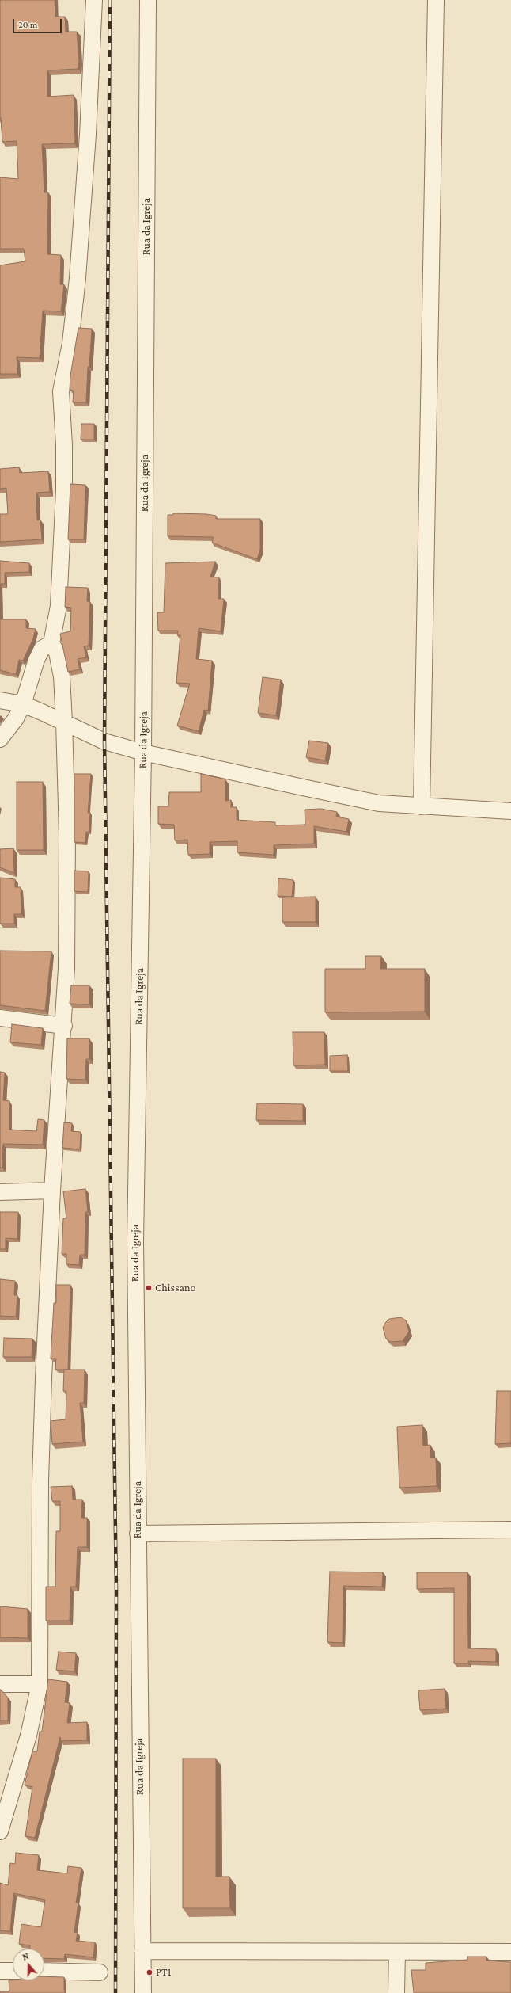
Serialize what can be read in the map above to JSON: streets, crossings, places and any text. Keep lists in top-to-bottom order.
{
  "streets": {
    "street": ["Rua da Igreja"]
  },
  "places": ["Chissano", "PT1"],
  "scale_bar": "20 m",
  "north": "top"
}
